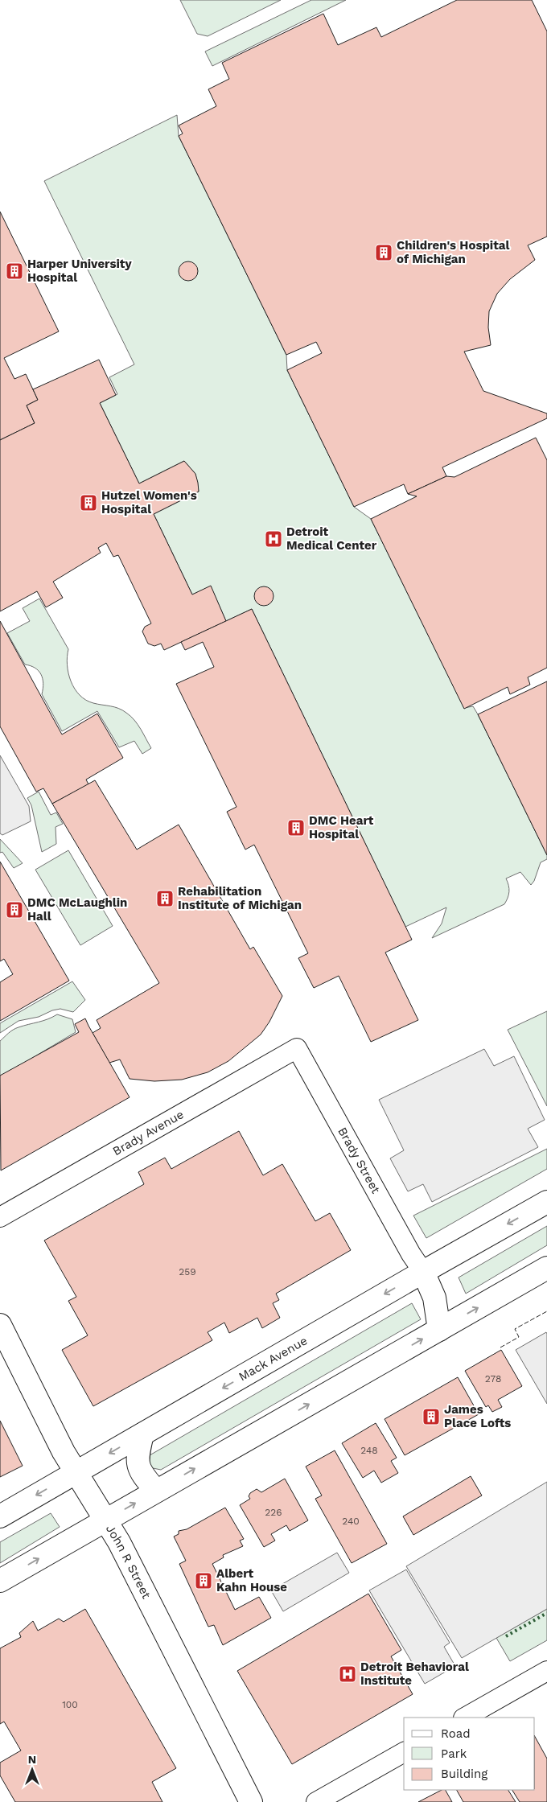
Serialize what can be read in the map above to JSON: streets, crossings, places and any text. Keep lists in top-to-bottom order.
{
  "streets": {
    "main road": ["Mack Avenue", "John R Street"],
    "street": ["Brady Avenue", "Brady Street"]
  },
  "crossings": [
    ["Brady Avenue", "Brady Street"],
    ["Brady Street", "Mack Avenue"],
    ["Mack Avenue", "John R Street"]
  ],
  "places": {
    "building": [
      "Children's Hospital of Michigan",
      "Harper University Hospital",
      "Hutzel Women's Hospital",
      "DMC Heart Hospital",
      "Rehabilitation Institute of Michigan",
      "DMC McLaughlin Hall",
      "James Place Lofts",
      "Albert Kahn House"
    ],
    "hospital": ["Detroit Medical Center", "Detroit Behavioral Institute"]
  },
  "house_numbers": [
    "259",
    "278",
    "248",
    "226",
    "240",
    "100"
  ],
  "legend": ["Road", "Park", "Building"],
  "north": "top"
}
